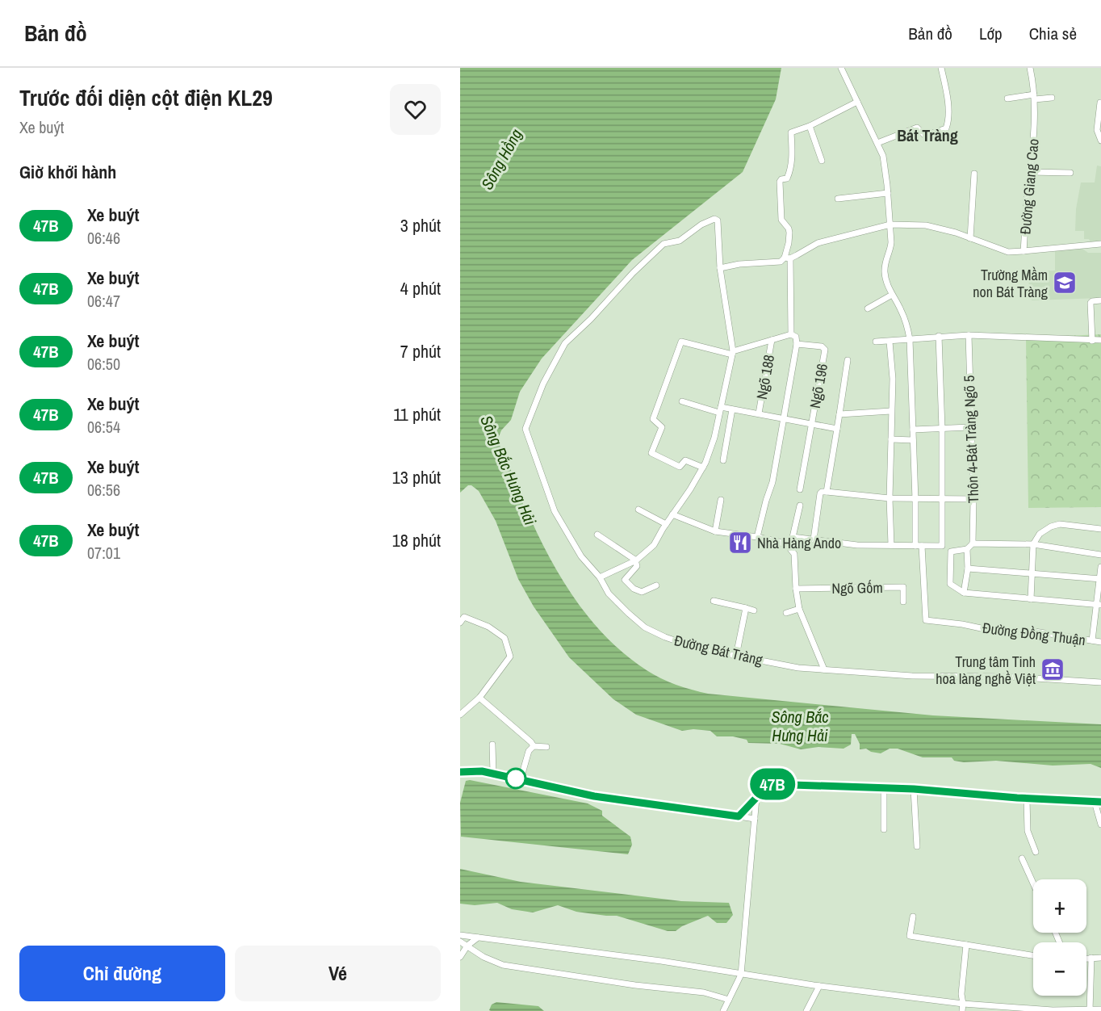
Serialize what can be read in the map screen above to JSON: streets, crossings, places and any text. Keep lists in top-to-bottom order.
{
  "streets": {
    "street": [
      "Đường Giang Cao",
      "Ngõ 188",
      "Ngõ 196",
      "Thôn 4-Bát Tràng Ngõ 5",
      "Ngõ Gốm",
      "Đường Đồng Thuận",
      "Đường Bát Tràng"
    ]
  },
  "crossings": [
    ["Đường Giang Cao", "Đường Bát Tràng"]
  ],
  "districts": ["Bát Tràng"],
  "water": ["Sông Hồng", "Sông Bắc Hưng Hải"],
  "places": {
    "school or university": ["Trường Mầm non Bát Tràng"],
    "restaurant": ["Nhà Hàng Ando"],
    "museum": ["Trung tâm Tinh hoa làng nghề Việt"]
  },
  "lines": ["bus line 47B"],
  "page": {
    "header": "Bản đồ",
    "nav": ["Bản đồ", "Lớp", "Chia sẻ"],
    "heading": [
      ["Trước đối diện cột điện KL29", "Xe buýt"],
      "Giờ khởi hành"
    ],
    "on_map": "47B",
    "list": [
      {
        "mark": "47B",
        "name": "Xe buýt",
        "note": "06:46",
        "value": "3 phút"
      },
      {
        "mark": "47B",
        "name": "Xe buýt",
        "note": "06:47",
        "value": "4 phút"
      },
      {
        "mark": "47B",
        "name": "Xe buýt",
        "note": "06:50",
        "value": "7 phút"
      },
      {
        "mark": "47B",
        "name": "Xe buýt",
        "note": "06:54",
        "value": "11 phút"
      },
      {
        "mark": "47B",
        "name": "Xe buýt",
        "note": "06:56",
        "value": "13 phút"
      },
      {
        "mark": "47B",
        "name": "Xe buýt",
        "note": "07:01",
        "value": "18 phút"
      }
    ],
    "map_buttons": ["+", "−"],
    "buttons": ["Chỉ đường", "Vé"]
  }
}
